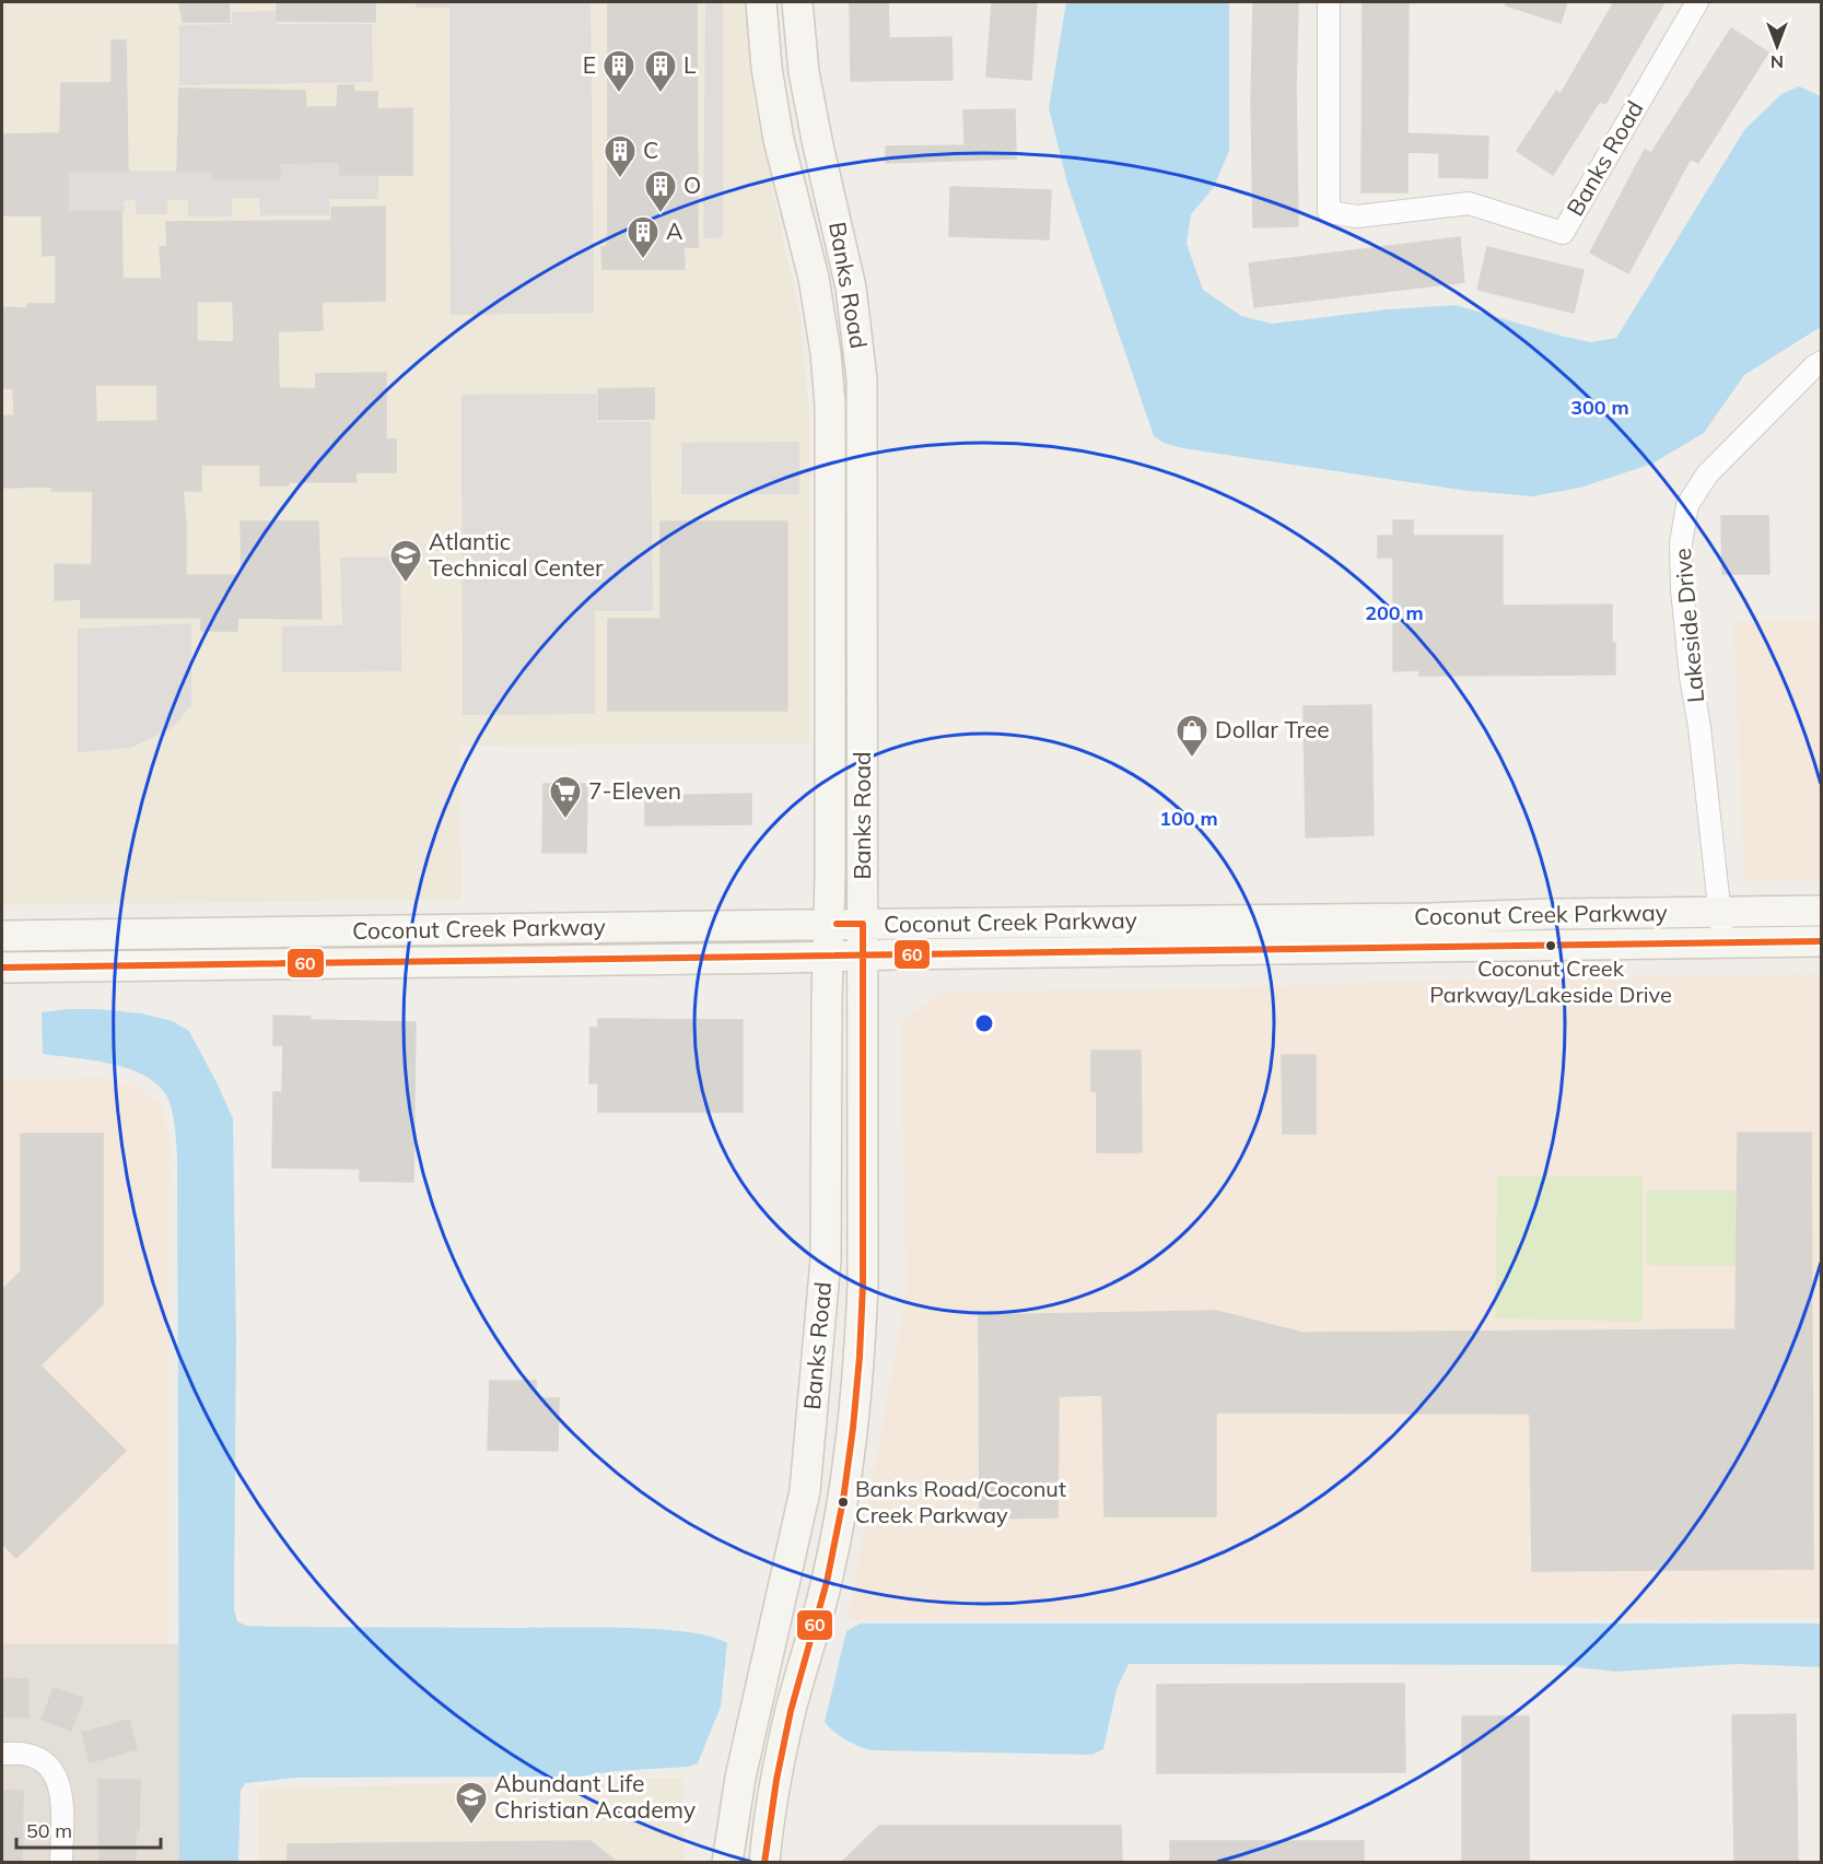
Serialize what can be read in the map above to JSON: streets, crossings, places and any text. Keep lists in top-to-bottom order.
{
  "streets": {
    "street": ["Banks Road", "Lakeside Drive", "Coconut Creek Parkway"]
  },
  "crossings": [
    ["Banks Road", "Coconut Creek Parkway"],
    ["Lakeside Drive", "Coconut Creek Parkway"]
  ],
  "places": {
    "building": [
      "E",
      "L",
      "C",
      "O",
      "A"
    ],
    "school or university": ["Atlantic Technical Center", "Abundant Life Christian Academy"],
    "shop": ["Dollar Tree"],
    "supermarket": ["7-Eleven"],
    "other": ["Coconut Creek Parkway/Lakeside Drive", "Banks Road/Coconut Creek Parkway"]
  },
  "lines": ["transit line 60"],
  "scale_bar": "50 m",
  "north": "bottom",
  "rings": ["300 m", "200 m", "100 m"]
}
